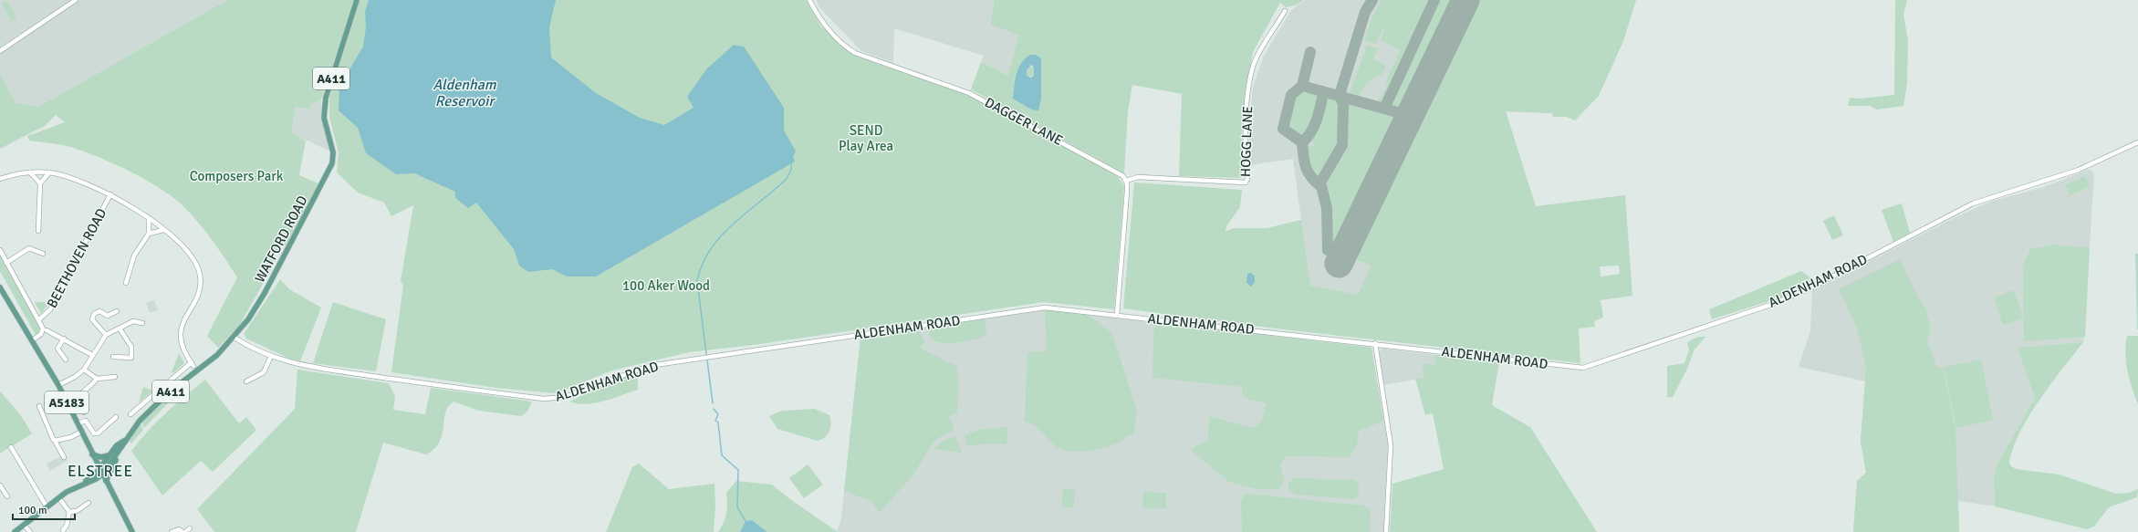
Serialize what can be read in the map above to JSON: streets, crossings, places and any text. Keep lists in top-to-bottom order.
{
  "streets": {
    "main road": ["A411", "WATFORD ROAD", "A5183"],
    "street": [
      "DAGGER LANE",
      "HOGG LANE",
      "BEETHOVEN ROAD",
      "ALDENHAM ROAD"
    ]
  },
  "crossings": [
    ["DAGGER LANE", "HOGG LANE"],
    ["WATFORD ROAD", "ALDENHAM ROAD"],
    ["WATFORD ROAD", "A5183"]
  ],
  "districts": ["ELSTREE"],
  "water": ["Aldenham Reservoir"],
  "parks": ["SEND Play Area", "Composers Park", "100 Aker Wood"],
  "scale_bar": "100 m"
}
